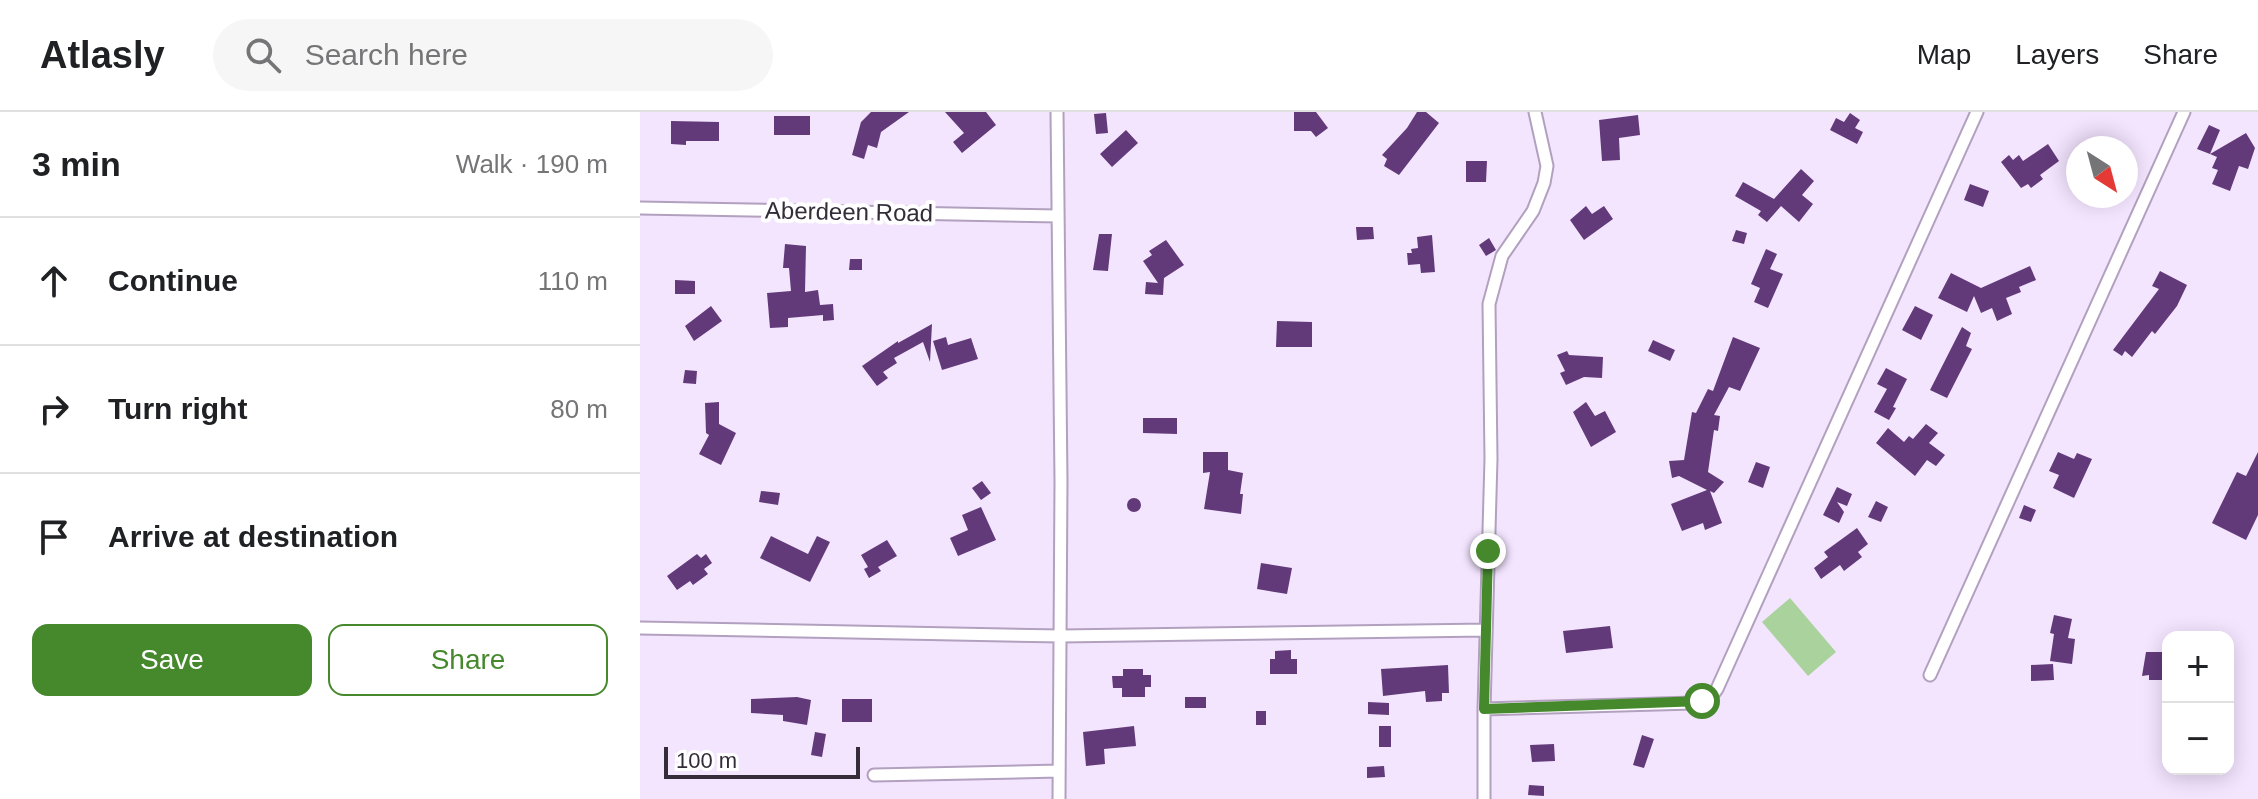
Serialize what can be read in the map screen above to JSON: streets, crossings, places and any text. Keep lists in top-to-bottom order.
{
  "streets": {
    "street": ["Aberdeen Road"]
  },
  "scale_bar": "100 m",
  "north": "bottom right",
  "page": {
    "header": "Atlasly",
    "search": "Search here",
    "nav": ["Map", "Layers", "Share"],
    "heading": ["3 min", "Walk · 190 m"],
    "list": [
      ["Continue", "110 m"],
      ["Turn right", "80 m"],
      "Arrive at destination"
    ],
    "buttons": ["Save", "Share"],
    "map_buttons": ["+", "−"],
    "scale": "100 m"
  }
}
